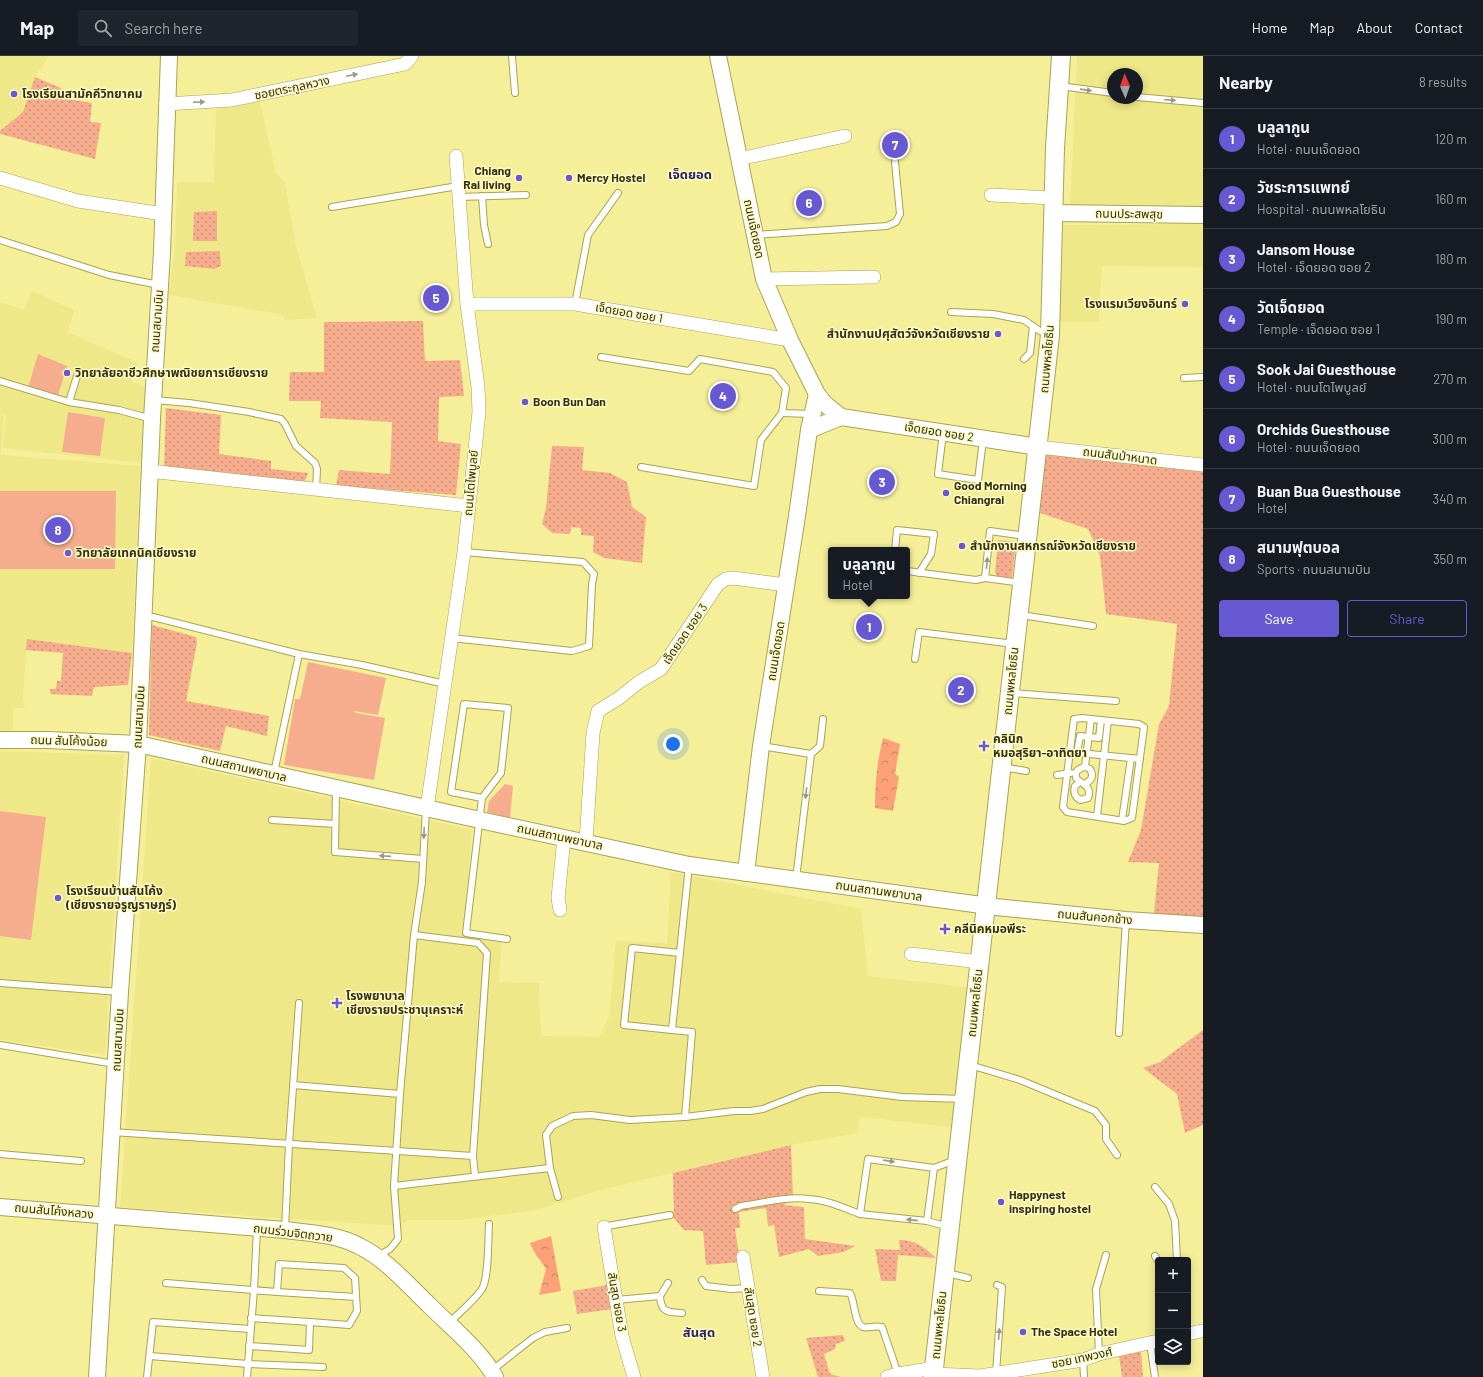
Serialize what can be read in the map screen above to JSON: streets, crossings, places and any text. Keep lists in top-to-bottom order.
{
  "streets": {
    "main road": ["ถนนพหลโยธิน"],
    "street": [
      "ซอยตระกูลหวาง",
      "ถนนประสพสุข",
      "ถนนเจ็ดยอด",
      "เจ็ดยอด ซอย 1",
      "ถนนสนามบิน",
      "เจ็ดยอด ซอย 2",
      "ถนนสันป่าหนาด",
      "ถนนโตไพบูลย์",
      "เจ็ดยอด ซอย 3",
      "ถนน สันโค้งน้อย",
      "ถนนสถานพยาบาล",
      "ถนนสันคอกช้าง",
      "ถนนสันโค้งหลวง",
      "ถนนร่วมจิตถวาย",
      "สันสุด ซอย 3",
      "สันสุด ซอย 2",
      "ซอย เทพวงศ์"
    ]
  },
  "crossings": [
    ["ซอยตระกูลหวาง", "ถนนสนามบิน"],
    ["ถนนประสพสุข", "ถนนพหลโยธิน"],
    ["ถนนเจ็ดยอด", "เจ็ดยอด ซอย 1"],
    ["ถนนเจ็ดยอด", "เจ็ดยอด ซอย 2"],
    ["ถนนเจ็ดยอด", "เจ็ดยอด ซอย 3"],
    ["ถนนเจ็ดยอด", "ถนนสถานพยาบาล"],
    ["เจ็ดยอด ซอย 1", "ถนนโตไพบูลย์"],
    ["ถนนสนามบิน", "ถนน สันโค้งน้อย"],
    ["ถนนสนามบิน", "ถนนสถานพยาบาล"],
    ["ถนนสนามบิน", "ถนนสันโค้งหลวง"],
    ["ถนนสนามบิน", "ถนนร่วมจิตถวาย"],
    ["ถนนพหลโยธิน", "เจ็ดยอด ซอย 2"],
    ["ถนนพหลโยธิน", "ถนนสันป่าหนาด"],
    ["ถนนพหลโยธิน", "ถนนสถานพยาบาล"],
    ["ถนนพหลโยธิน", "ถนนสันคอกช้าง"],
    ["ถนนพหลโยธิน", "ซอย เทพวงศ์"],
    ["เจ็ดยอด ซอย 2", "ถนนสันป่าหนาด"],
    ["ถนนโตไพบูลย์", "ถนนสถานพยาบาล"],
    ["เจ็ดยอด ซอย 3", "ถนนสถานพยาบาล"],
    ["ถนน สันโค้งน้อย", "ถนนสถานพยาบาล"],
    ["ถนนสถานพยาบาล", "ถนนสันคอกช้าง"],
    ["ถนนสันโค้งหลวง", "ถนนร่วมจิตถวาย"]
  ],
  "one_way": ["ซอยตระกูลหวาง"],
  "districts": ["เจ็ดยอด", "สันสุด"],
  "places": {
    "other": [
      "โรงเรียนสามัคคีวิทยาคม",
      "Chiang Rai living",
      "Mercy Hostel",
      "โรงแรมเวียงอินทร์",
      "สำนักงานปศุสัตว์จังหวัดเชียงราย",
      "วิทยาลัยอาชีวศึกษาพณิชยการเชียงราย",
      "Boon Bun Dan",
      "Good Morning Chiangrai",
      "สำนักงานสหกรณ์จังหวัดเชียงราย",
      "วิทยาลัยเทคนิคเชียงราย",
      "โรงเรียนบ้านสันโค้ง (เชียงรายจรูญราษฎร์)",
      "Happynest inspiring hostel",
      "The Space Hotel"
    ],
    "health": ["คลินิก หมอสุริยา-อาทิตยา", "คลีนิคหมอพีระ", "โรงพยาบาล เชียงรายประชานุเคราะห์"]
  },
  "north": "top",
  "page": {
    "header": "Map",
    "search": "Search here",
    "nav": [
      "Home",
      "Map",
      "About",
      "Contact"
    ],
    "heading": ["Nearby", "8 results"],
    "list": [
      {
        "mark": "1",
        "name": "บลูลากูน",
        "note": "Hotel · ถนนเจ็ดยอด",
        "value": "120 m"
      },
      {
        "mark": "2",
        "name": "วัชระการแพทย์",
        "note": "Hospital · ถนนพหลโยธิน",
        "value": "160 m"
      },
      {
        "mark": "3",
        "name": "Jansom House",
        "note": "Hotel · เจ็ดยอด ซอย 2",
        "value": "180 m"
      },
      {
        "mark": "4",
        "name": "วัดเจ็ดยอด",
        "note": "Temple · เจ็ดยอด ซอย 1",
        "value": "190 m"
      },
      {
        "mark": "5",
        "name": "Sook Jai Guesthouse",
        "note": "Hotel · ถนนโตไพบูลย์",
        "value": "270 m"
      },
      {
        "mark": "6",
        "name": "Orchids Guesthouse",
        "note": "Hotel · ถนนเจ็ดยอด",
        "value": "300 m"
      },
      {
        "mark": "7",
        "name": "Buan Bua Guesthouse",
        "note": "Hotel",
        "value": "340 m"
      },
      {
        "mark": "8",
        "name": "สนามฟุตบอล",
        "note": "Sports · ถนนสนามบิน",
        "value": "350 m"
      }
    ],
    "pins": [
      "7",
      "6",
      "5",
      "4",
      "3",
      "8",
      "1",
      "2"
    ],
    "popup": ["บลูลากูน", "Hotel"],
    "buttons": ["Save", "Share"],
    "map_buttons": ["+", "−"]
  }
}
